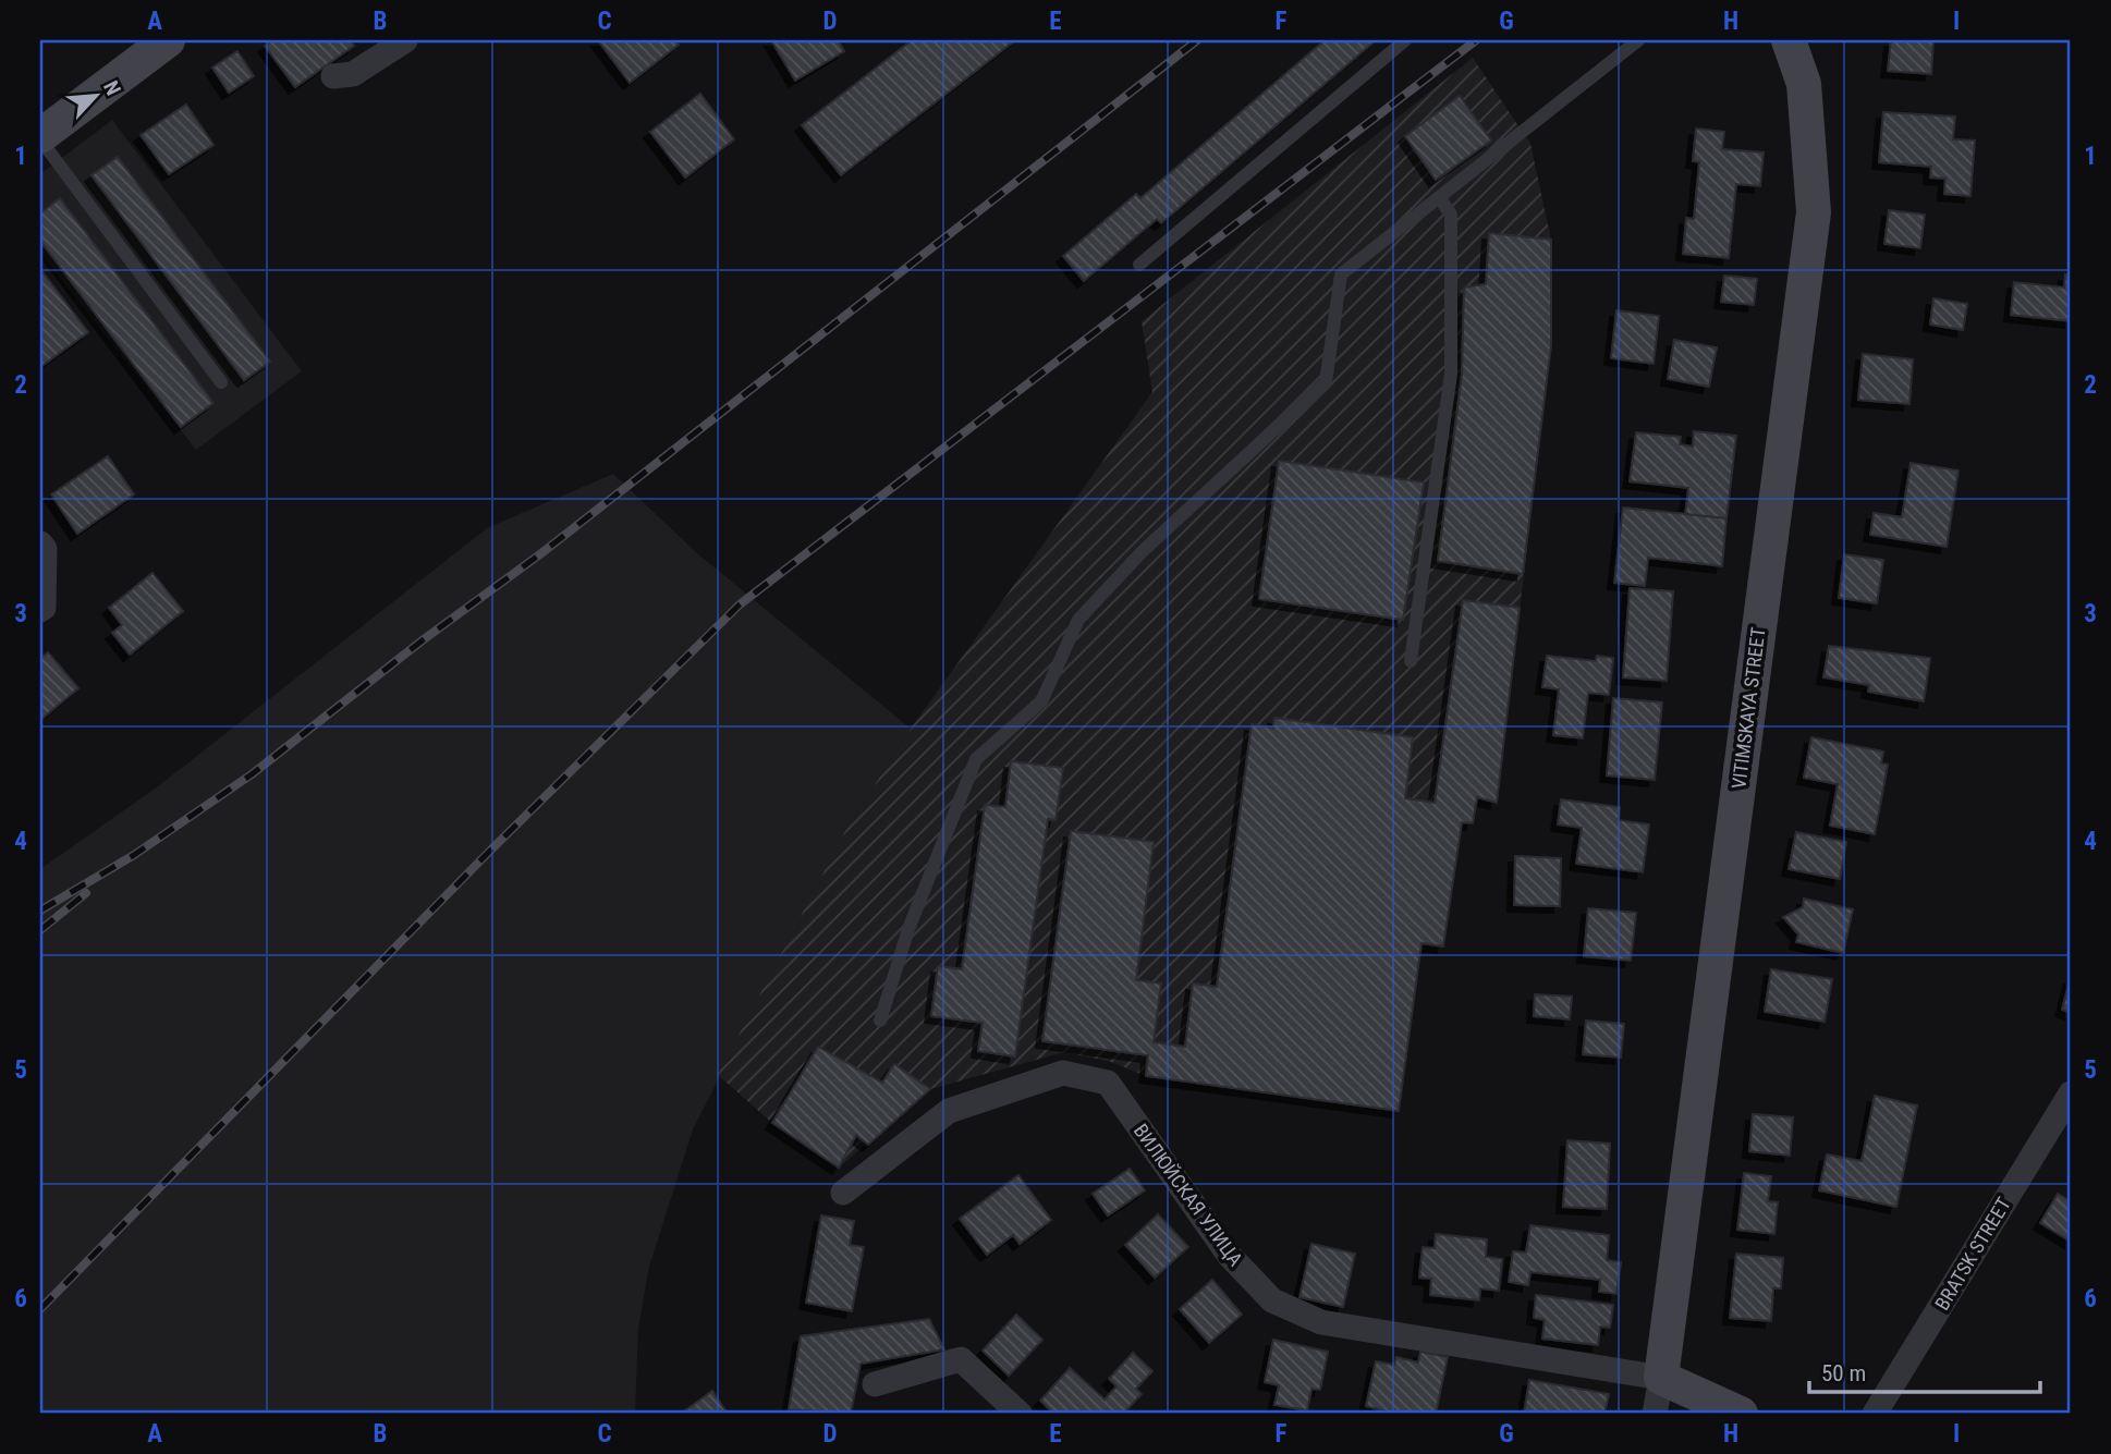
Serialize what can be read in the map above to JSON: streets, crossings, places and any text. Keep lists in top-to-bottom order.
{
  "streets": {
    "street": ["VITIMSKAYA STREET", "ВИЛЮЙСКАЯ УЛИЦА", "BRATSK STREET"]
  },
  "crossings": [
    ["VITIMSKAYA STREET", "ВИЛЮЙСКАЯ УЛИЦА"]
  ],
  "scale_bar": "50 m",
  "north": "top right",
  "grid": {
    "columns": [
      "A",
      "B",
      "C",
      "D",
      "E",
      "F",
      "G",
      "H",
      "I"
    ],
    "rows": [
      "1",
      "2",
      "3",
      "4",
      "5",
      "6"
    ]
  }
}
